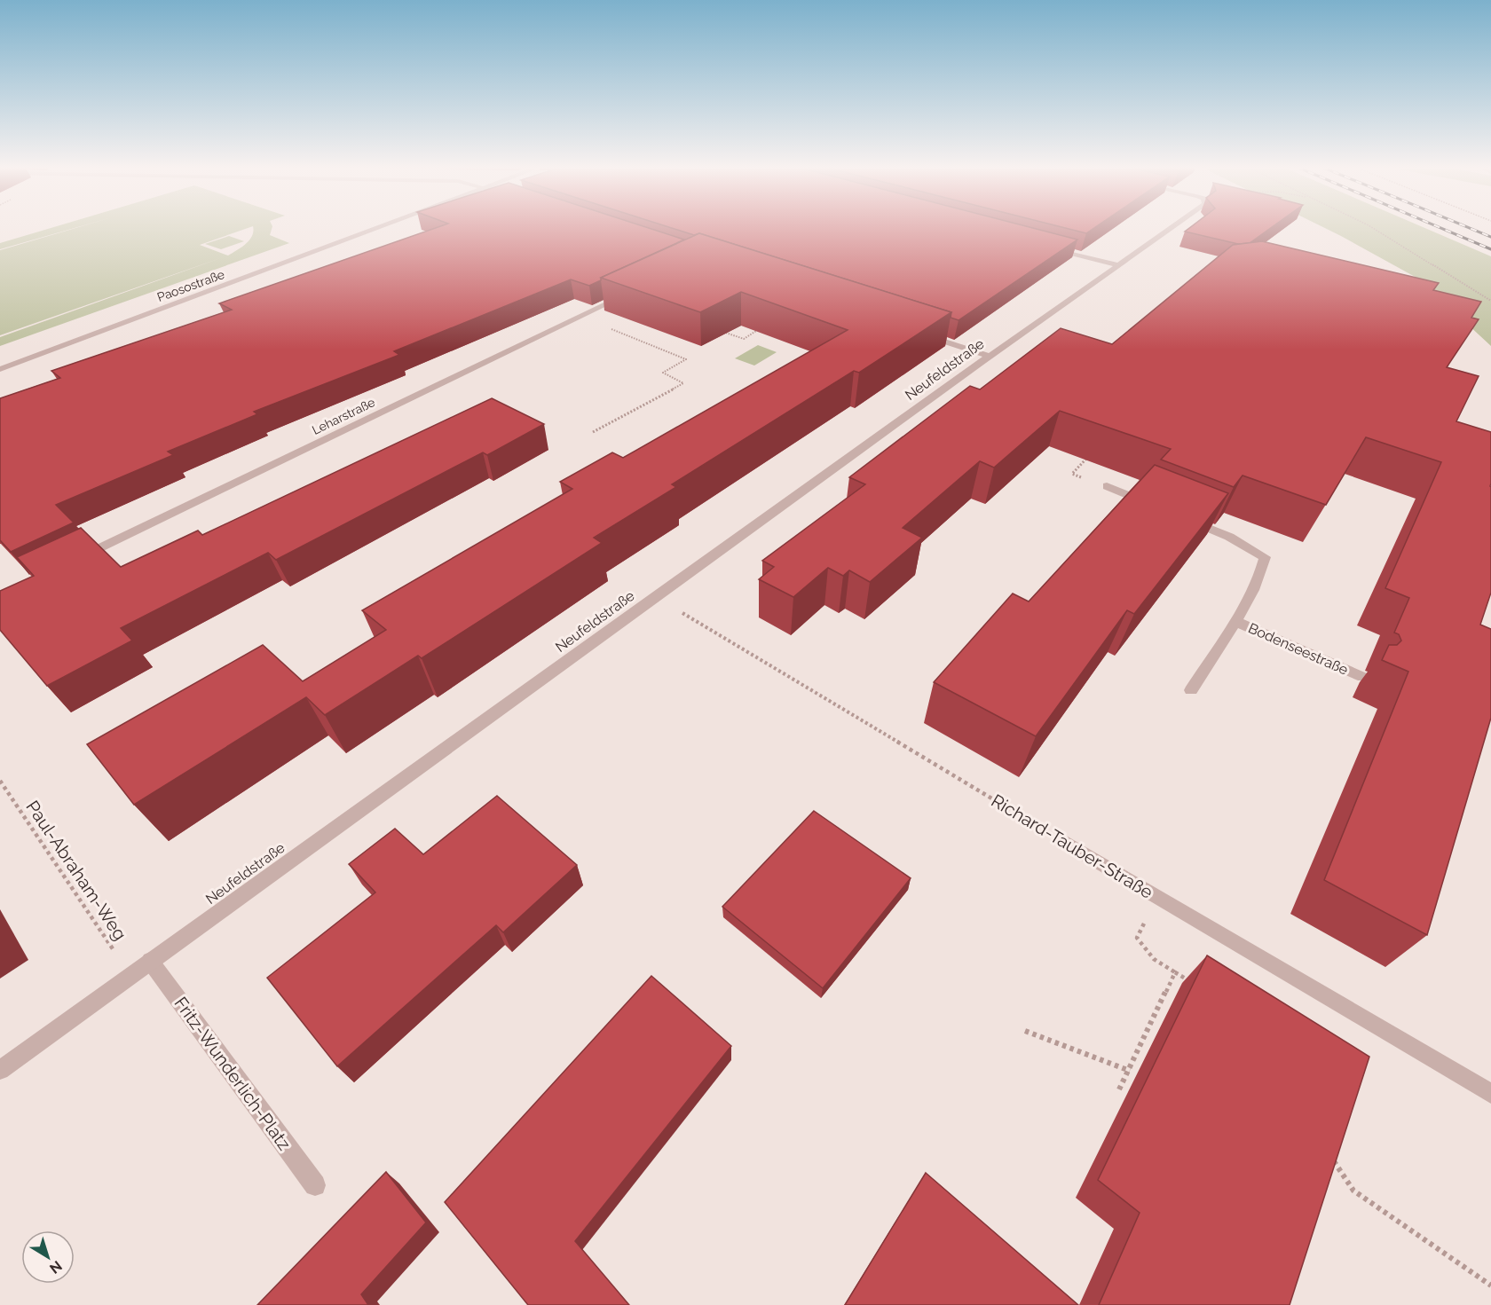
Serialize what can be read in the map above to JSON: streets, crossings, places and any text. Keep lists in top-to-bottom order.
{
  "streets": {
    "street": [
      "Paosostraße",
      "Neufeldstraße",
      "Leharstraße",
      "Bodenseestraße",
      "Richard-Tauber-Straße",
      "Fritz-Wunderlich-Platz"
    ],
    "path": ["Paul-Abraham-Weg"]
  },
  "crossings": [
    ["Neufeldstraße", "Richard-Tauber-Straße"],
    ["Neufeldstraße", "Paul-Abraham-Weg"],
    ["Neufeldstraße", "Fritz-Wunderlich-Platz"]
  ],
  "north": "bottom right"
}
